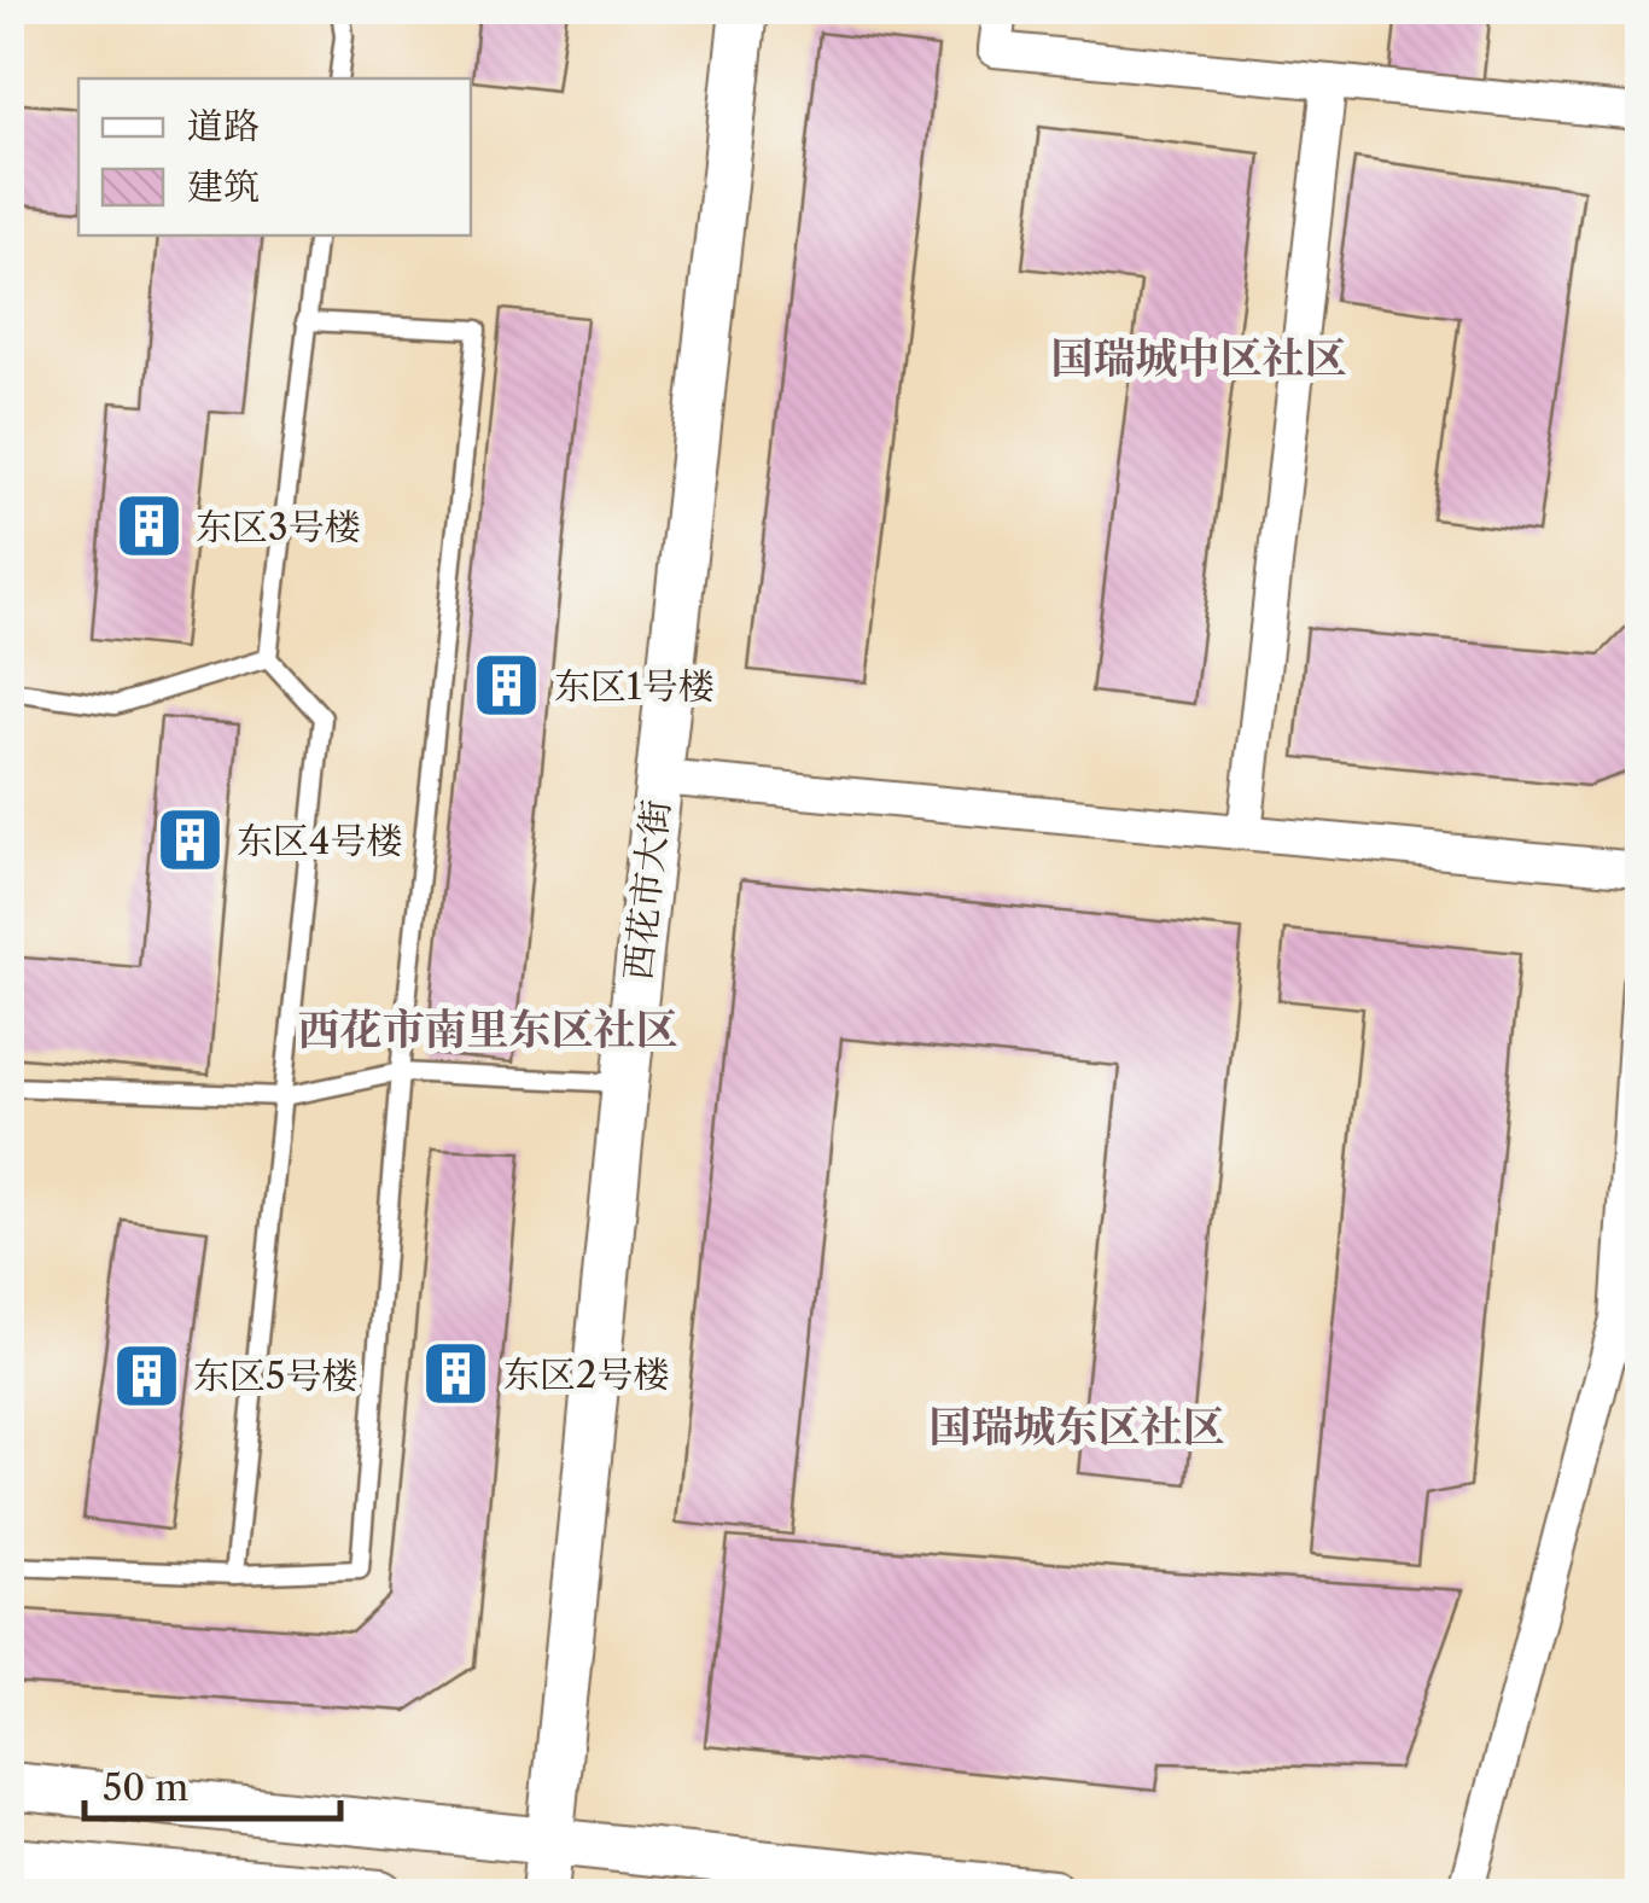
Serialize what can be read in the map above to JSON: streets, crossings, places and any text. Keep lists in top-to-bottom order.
{
  "streets": {
    "street": ["西花市大街"]
  },
  "districts": ["国瑞城中区社区", "西花市南里东区社区", "国瑞城东区社区"],
  "places": {
    "building": [
      "东区3号楼",
      "东区1号楼",
      "东区4号楼",
      "东区2号楼",
      "东区5号楼"
    ]
  },
  "legend": ["道路", "建筑"],
  "scale_bar": "50 m"
}
